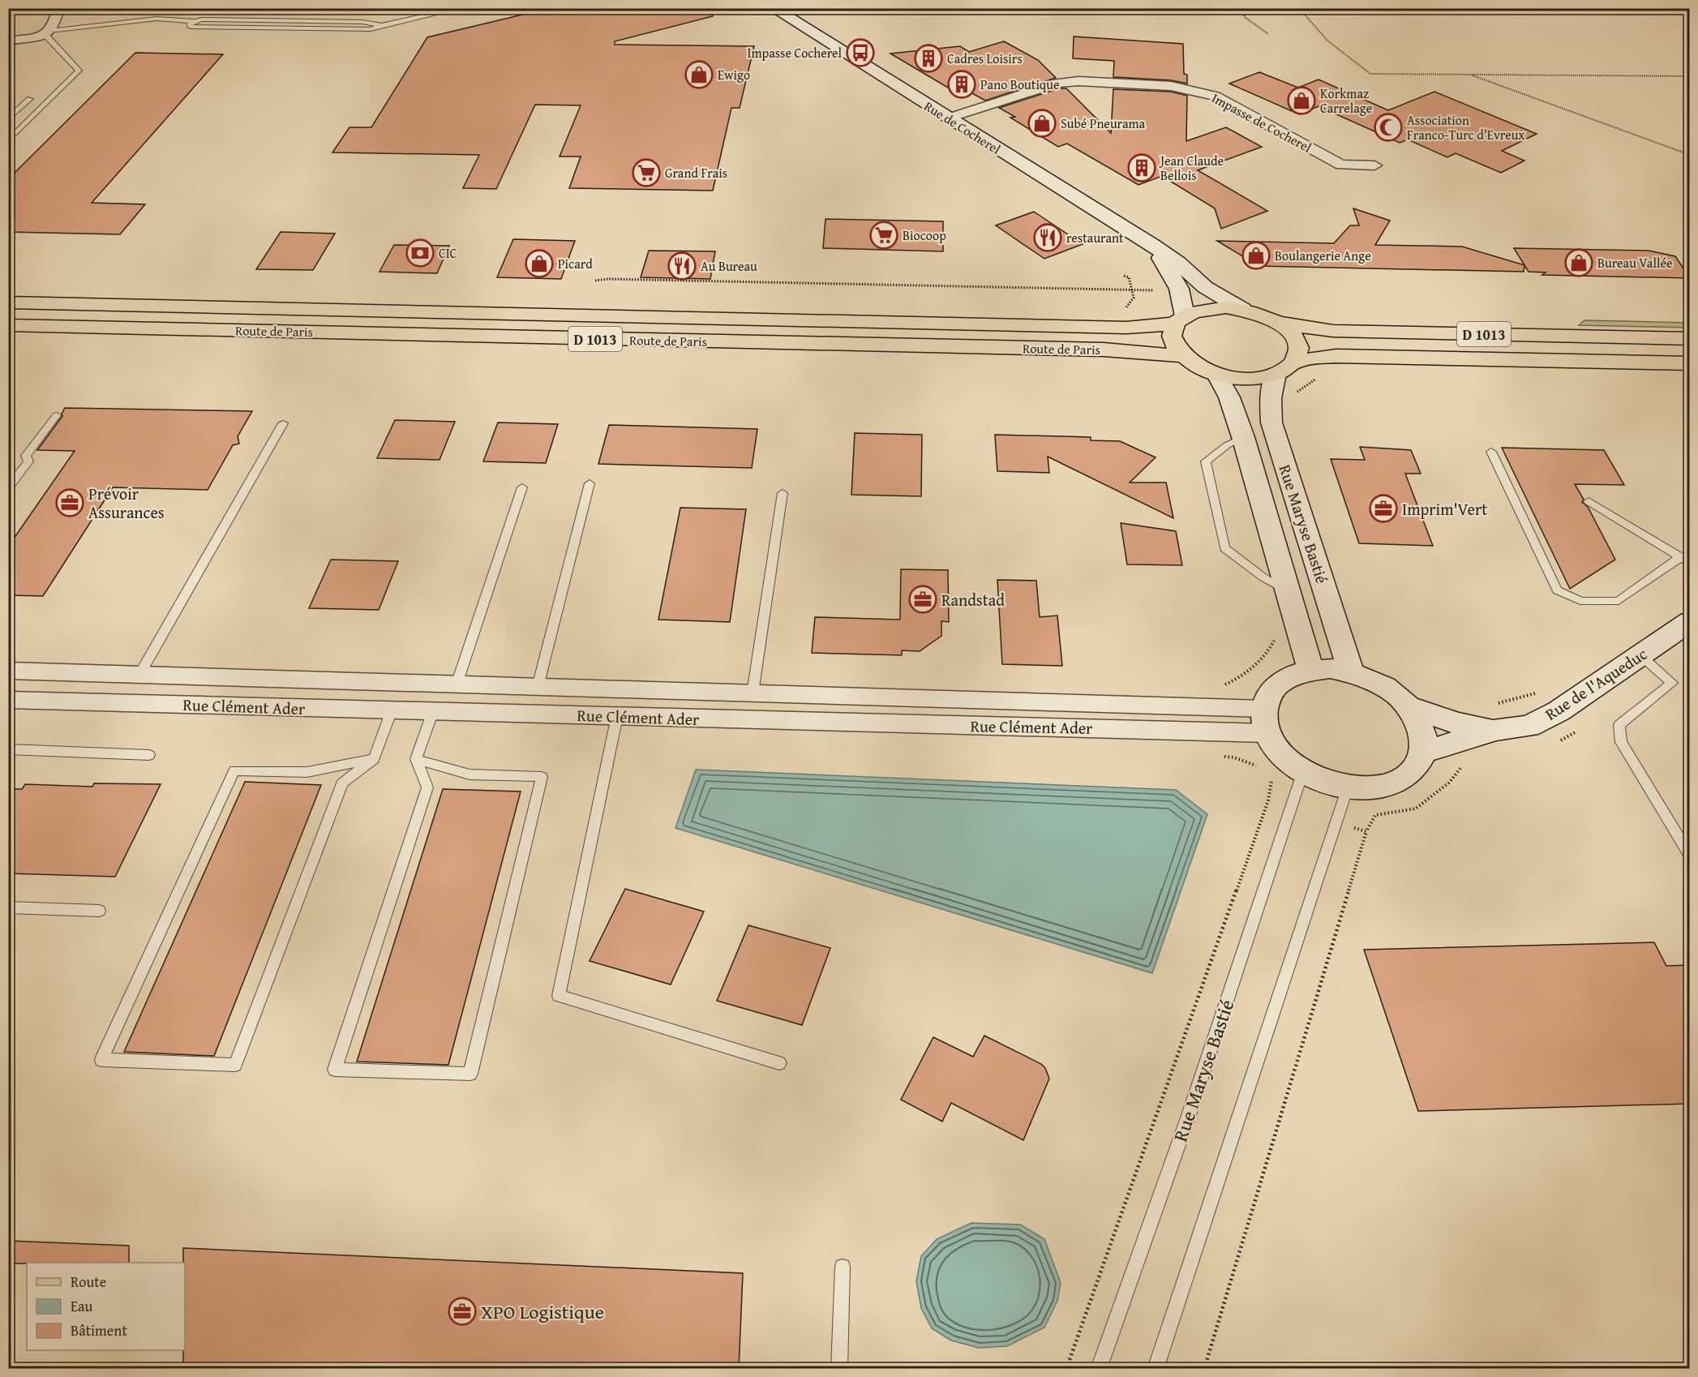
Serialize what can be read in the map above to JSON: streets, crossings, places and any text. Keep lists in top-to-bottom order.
{
  "streets": {
    "main road": ["Route de Paris", "D 1013"],
    "street": [
      "Impasse de Cocherel",
      "Rue de Cocherel",
      "Rue Maryse Bastié",
      "Rue de l'Aqueduc",
      "Rue Clément Ader"
    ]
  },
  "crossings": [
    ["Impasse de Cocherel", "Rue de Cocherel"],
    ["Rue de Cocherel", "Route de Paris"],
    ["Route de Paris", "D 1013"],
    ["Rue Maryse Bastié", "Rue de l'Aqueduc"],
    ["Rue Maryse Bastié", "Rue Clément Ader"],
    ["Rue de l'Aqueduc", "Rue Clément Ader"]
  ],
  "places": {
    "bus stop": ["Impasse Cocherel"],
    "building": ["Cadres Loisirs", "Pano Boutique", "Jean Claude Bellois"],
    "shop": [
      "Ewigo",
      "Korkmaz Carrelage",
      "Subé Pneurama",
      "Boulangerie Ange",
      "Bureau Vallée",
      "Picard"
    ],
    "mosque": ["Association Franco-Turc d'Evreux"],
    "supermarket": ["Grand Frais", "Biocoop"],
    "restaurant": ["restaurant", "Au Bureau"],
    "bank": ["CIC"],
    "office": [
      "Prévoir Assurances",
      "Imprim'Vert",
      "Randstad",
      "XPO Logistique"
    ]
  },
  "legend": ["Route", "Eau", "Bâtiment"]
}
